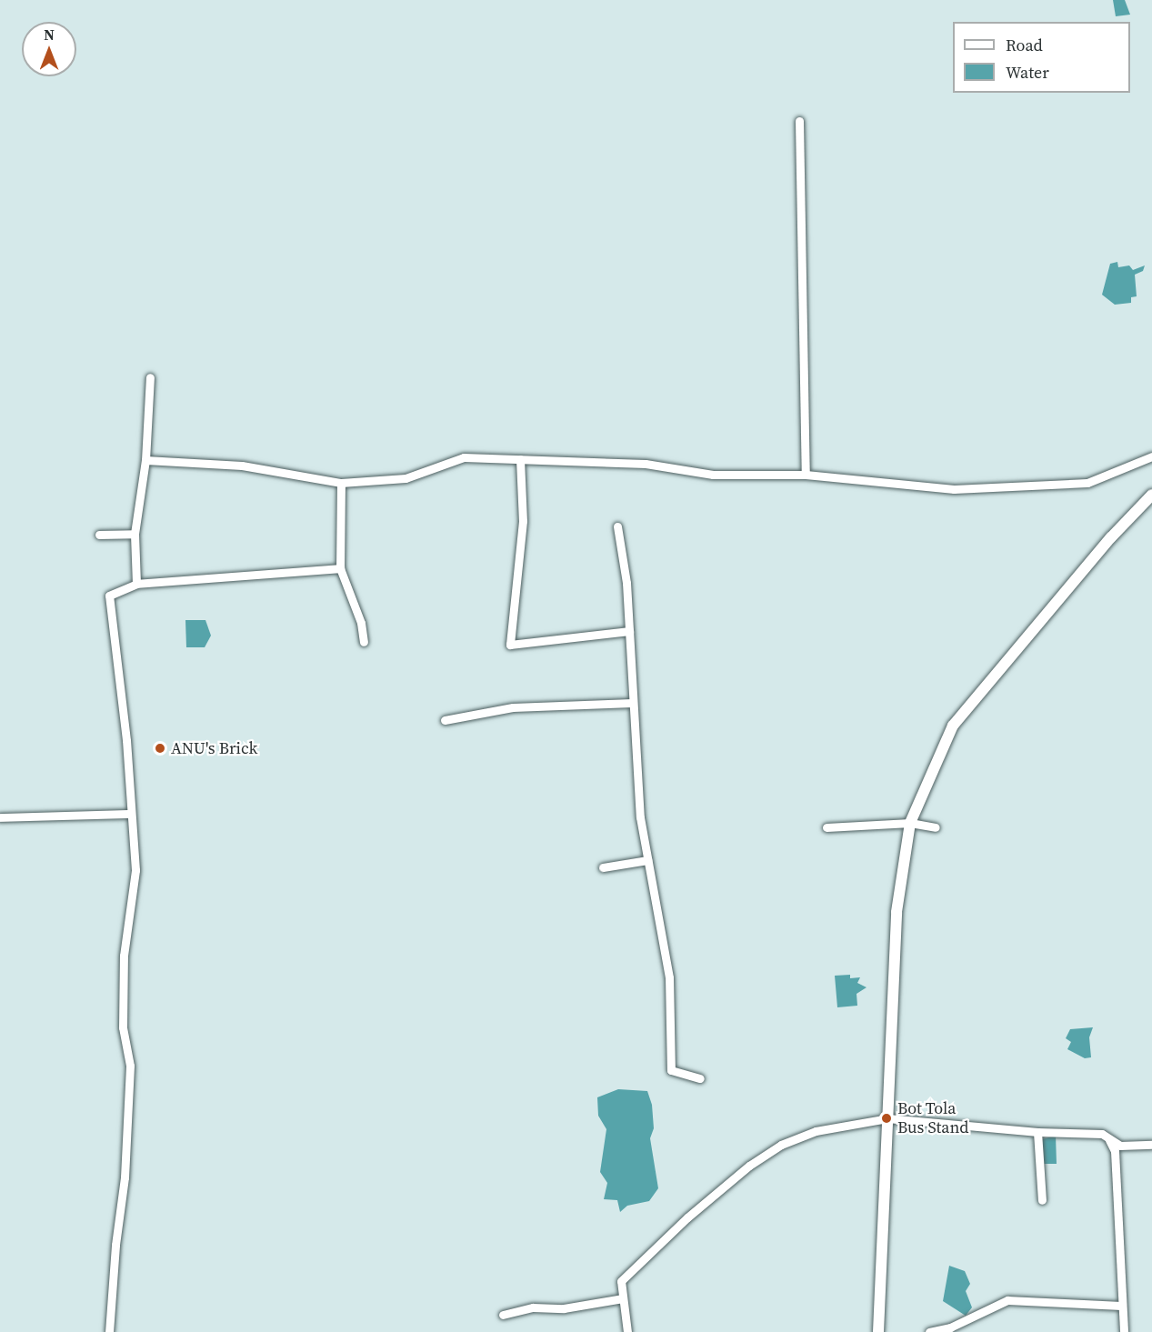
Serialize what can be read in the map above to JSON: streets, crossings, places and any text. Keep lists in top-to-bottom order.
{
  "places": ["ANU's Brick", "Bot Tola Bus Stand"],
  "legend": ["Road", "Water"],
  "north": "top"
}
